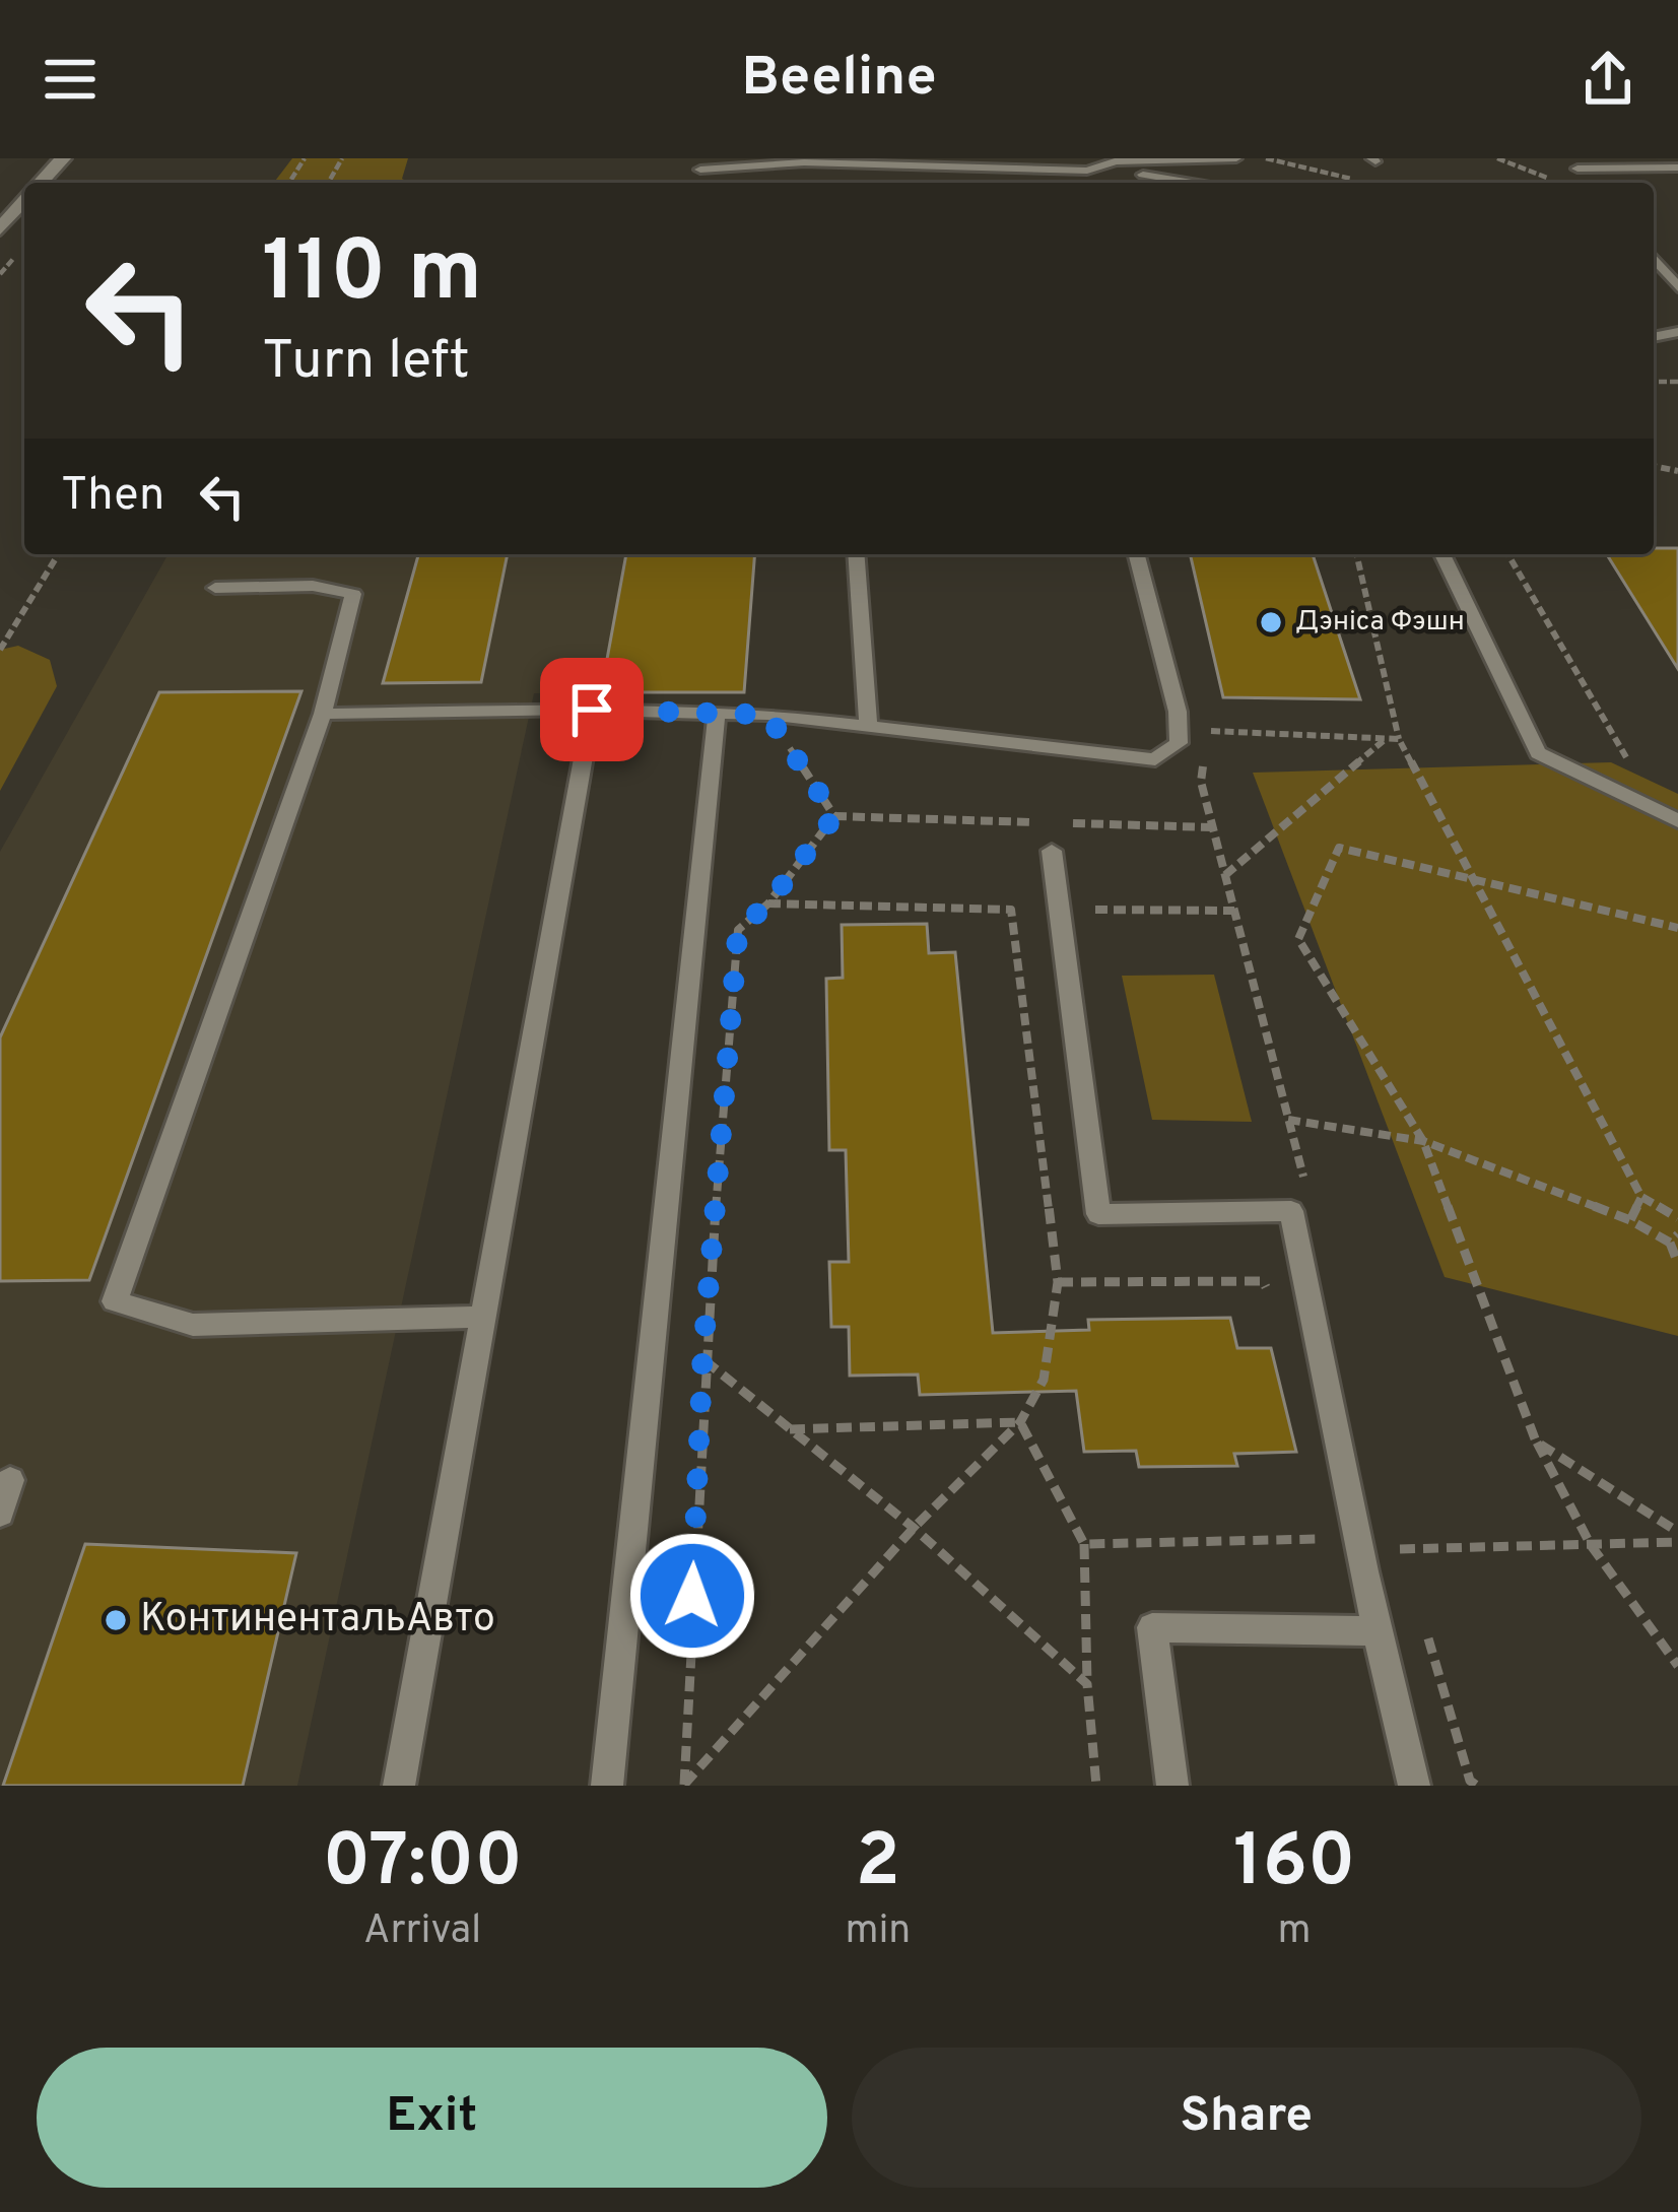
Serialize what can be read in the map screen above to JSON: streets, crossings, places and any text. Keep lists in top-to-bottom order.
{
  "places": ["Дэніса Фэшн", "КонтинентальАвто"],
  "page": {
    "header": "Beeline",
    "turn": ["110 m", "Turn left"],
    "then": "Then",
    "eta": [
      "07:00",
      "Arrival",
      "2",
      "min",
      "160",
      "m"
    ],
    "buttons": ["Exit", "Share"]
  }
}
